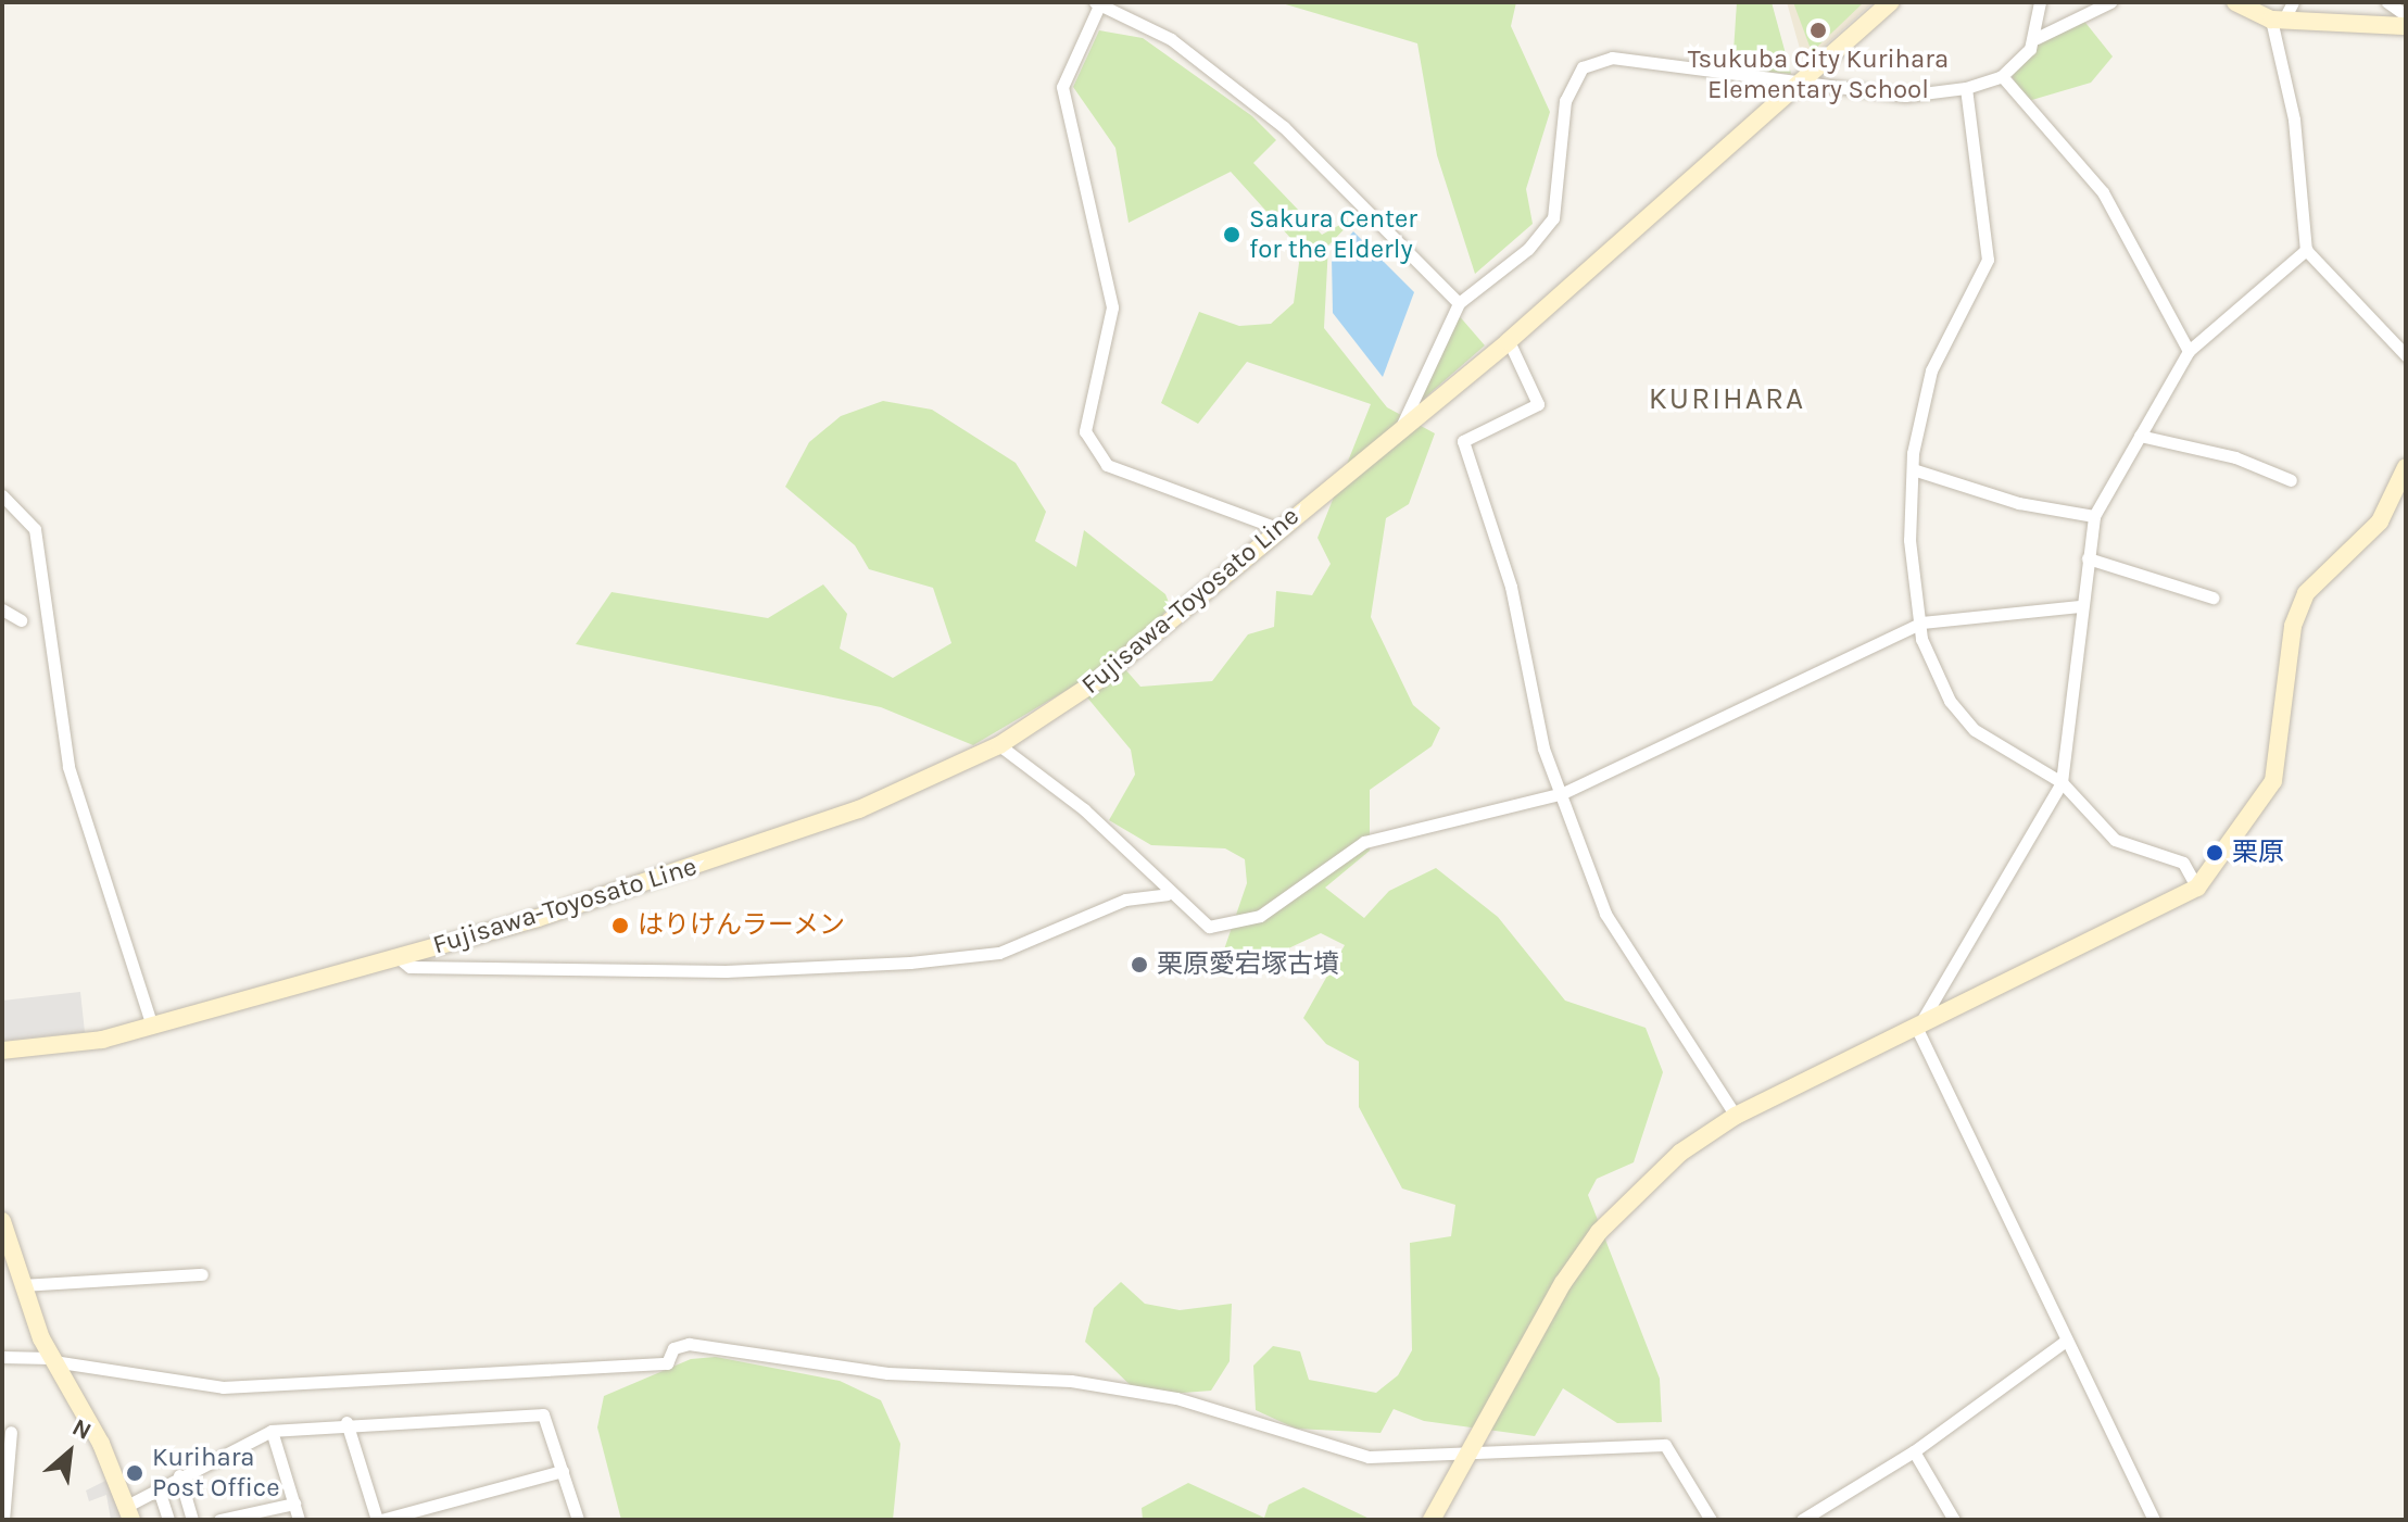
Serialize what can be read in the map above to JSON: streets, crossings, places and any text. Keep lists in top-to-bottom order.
{
  "streets": {
    "main road": ["Fujisawa-Toyosato Line"]
  },
  "districts": ["KURIHARA"],
  "places": [
    "Tsukuba City Kurihara Elementary School",
    "Sakura Center for the Elderly",
    "栗原",
    "はりけんラーメン",
    "栗原愛宕塚古墳",
    "Kurihara Post Office"
  ],
  "north": "top right"
}
